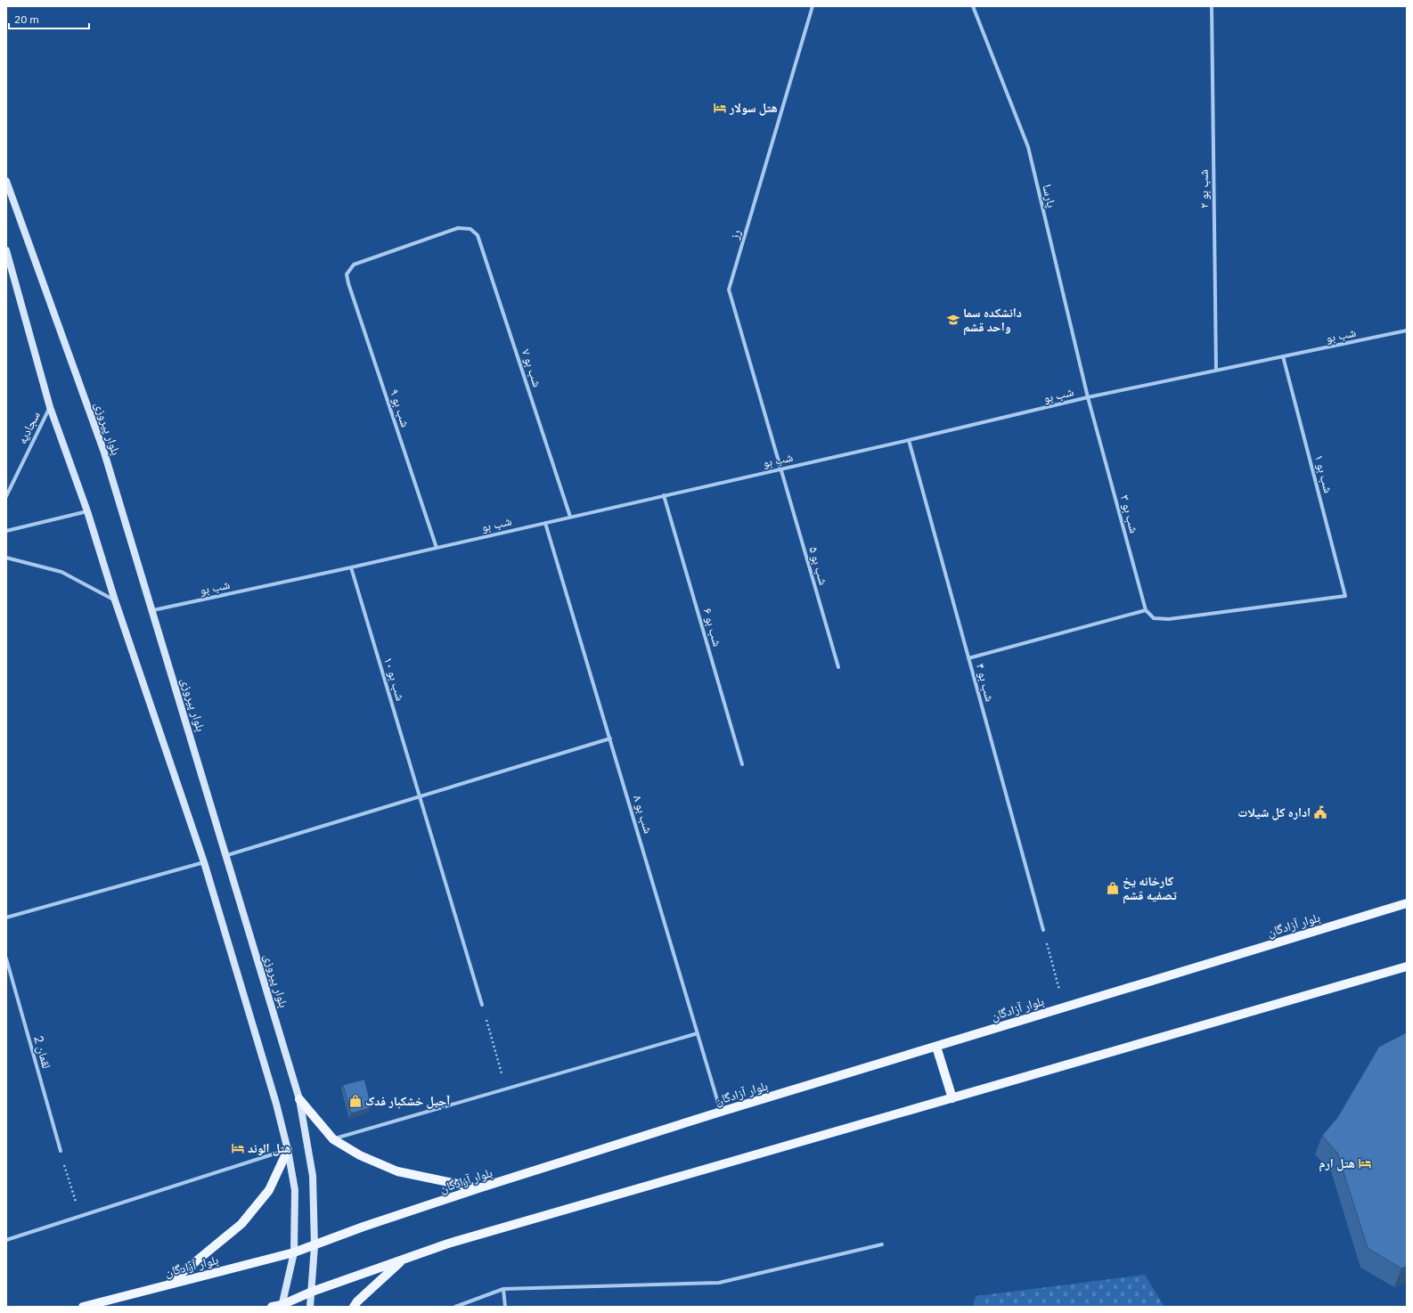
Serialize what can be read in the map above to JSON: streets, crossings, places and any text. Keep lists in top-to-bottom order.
{
  "streets": {
    "main road": ["بلوار پیروزی", "بلوار آزادگان"],
    "street": [
      "شب بو ۲",
      "پارسا",
      "رز",
      "شب بو",
      "شب بو ۷",
      "شب بو ۹",
      "سجادیه",
      "شب بو ۱",
      "شب بو ۳",
      "شب بو ۵",
      "شب بو ۶",
      "شب بو ۱۰",
      "شب بو ۴",
      "شب بو ۸",
      "لقمان 2"
    ]
  },
  "crossings": [
    ["شب بو ۲", "شب بو"],
    ["پارسا", "شب بو"],
    ["پارسا", "شب بو ۳"],
    ["رز", "شب بو"],
    ["رز", "شب بو ۵"],
    ["شب بو", "شب بو ۷"],
    ["شب بو", "شب بو ۹"],
    ["شب بو", "بلوار پیروزی"],
    ["شب بو", "شب بو ۱"],
    ["شب بو", "شب بو ۳"],
    ["شب بو", "شب بو ۵"],
    ["شب بو", "شب بو ۶"],
    ["شب بو", "شب بو ۱۰"],
    ["شب بو", "شب بو ۴"],
    ["شب بو", "شب بو ۸"],
    ["شب بو ۷", "شب بو ۹"],
    ["بلوار پیروزی", "بلوار آزادگان"],
    ["شب بو ۱", "شب بو ۳"],
    ["شب بو ۸", "بلوار آزادگان"]
  ],
  "places": {
    "hotel": ["هتل سولار", "هتل الوند", "هتل ارم"],
    "school or university": ["دانشکده سما واحد قشم"],
    "public building": ["اداره کل شیلات"],
    "shop": ["کارخانه یخ تصفیه قشم", "آجیل خشکبار فدک"]
  },
  "scale_bar": "20 m"
}
